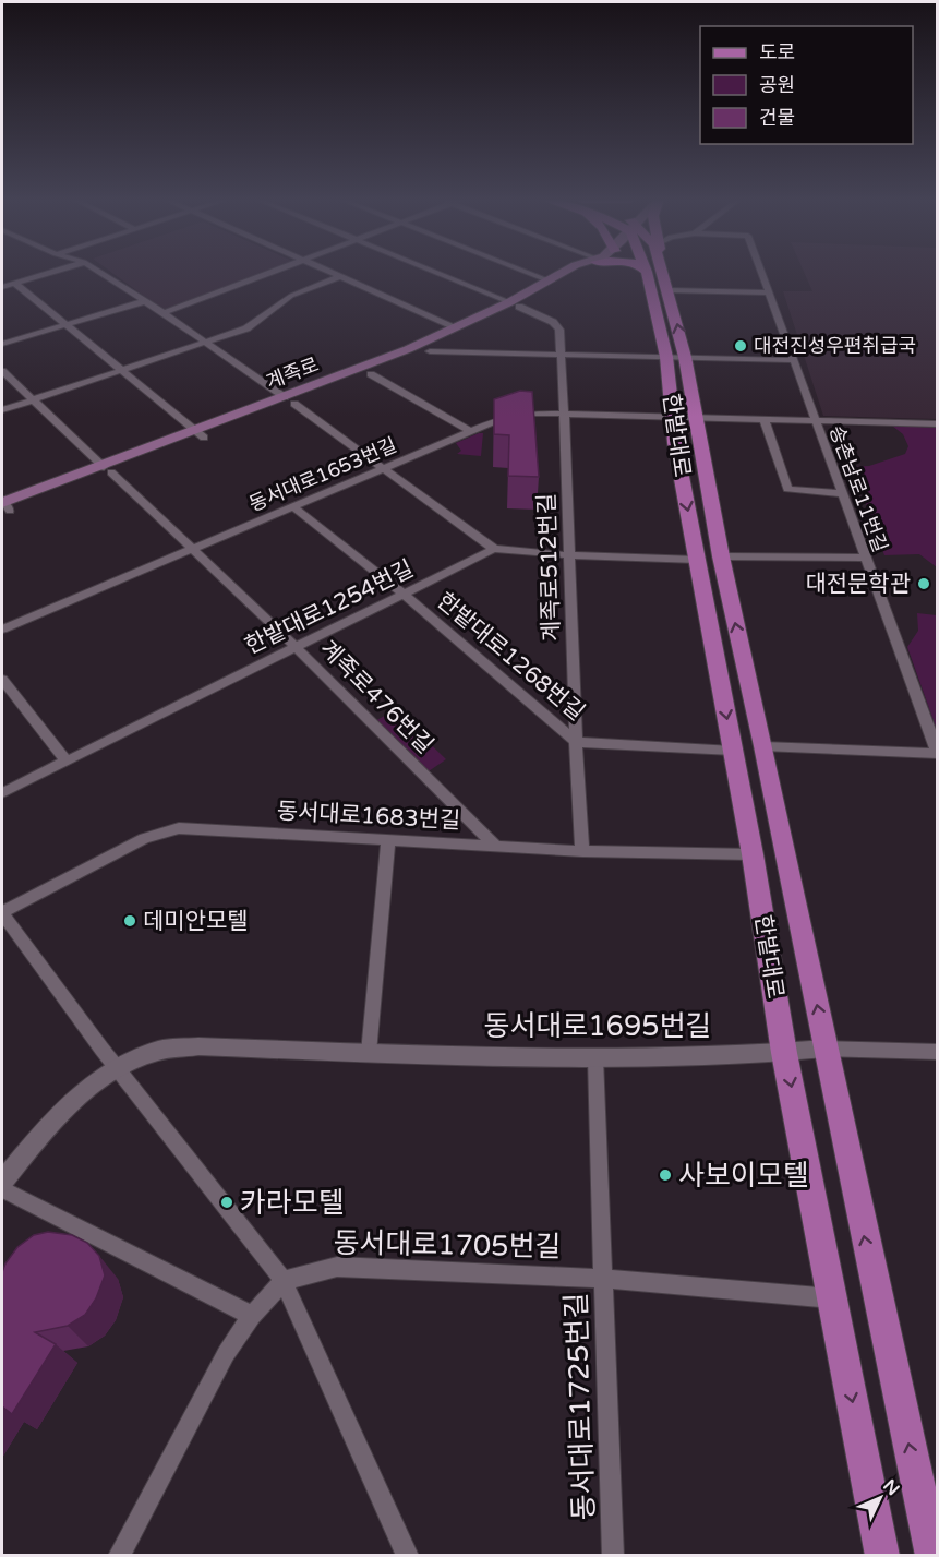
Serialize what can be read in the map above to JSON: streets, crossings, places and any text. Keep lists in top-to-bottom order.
{
  "streets": {
    "main road": ["계족로", "한밭대로"],
    "street": [
      "동서대로1653번길",
      "송촌남로11번길",
      "계족로512번길",
      "한밭대로1254번길",
      "한밭대로1268번길",
      "계족로476번길",
      "동서대로1683번길",
      "동서대로1695번길",
      "동서대로1705번길",
      "동서대로1725번길"
    ]
  },
  "crossings": [
    ["계족로", "계족로512번길"],
    ["계족로", "계족로476번길"],
    ["한밭대로", "동서대로1653번길"],
    ["한밭대로", "한밭대로1268번길"],
    ["한밭대로", "동서대로1683번길"],
    ["한밭대로", "동서대로1695번길"],
    ["한밭대로", "동서대로1705번길"],
    ["동서대로1653번길", "송촌남로11번길"],
    ["동서대로1653번길", "계족로512번길"],
    ["동서대로1653번길", "한밭대로1268번길"],
    ["동서대로1653번길", "계족로476번길"],
    ["계족로512번길", "한밭대로1268번길"],
    ["계족로512번길", "동서대로1683번길"],
    ["한밭대로1254번길", "한밭대로1268번길"],
    ["한밭대로1254번길", "계족로476번길"],
    ["계족로476번길", "동서대로1683번길"],
    ["동서대로1683번길", "동서대로1695번길"],
    ["동서대로1695번길", "동서대로1725번길"],
    ["동서대로1705번길", "동서대로1725번길"]
  ],
  "places": [
    "대전진성우편취급국",
    "대전문학관",
    "데미안모텔",
    "사보이모텔",
    "카라모텔"
  ],
  "legend": ["도로", "공원", "건물"],
  "north": "top right"
}
